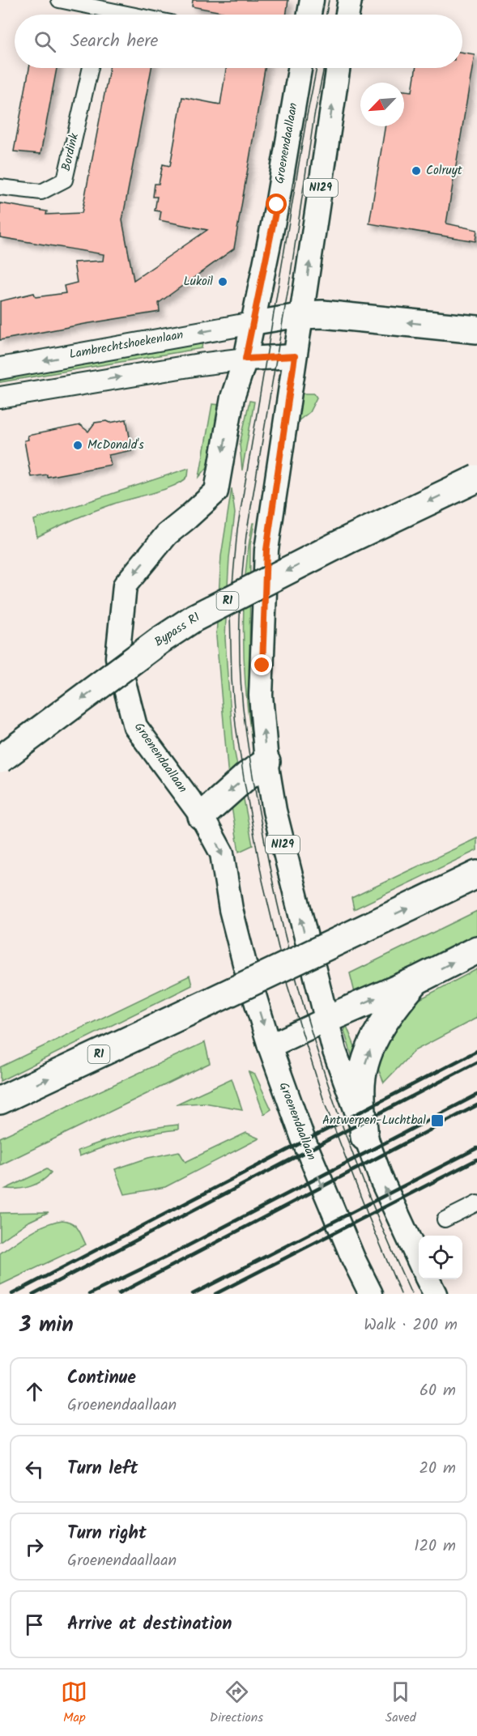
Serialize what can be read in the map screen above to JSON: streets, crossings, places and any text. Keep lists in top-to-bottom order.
{
  "streets": {
    "highway": ["R1", "Bypass R1"],
    "main road": ["Groenendaallaan", "N129"],
    "street": ["Bordink", "Lambrechtshoekenlaan"]
  },
  "crossings": [
    ["Groenendaallaan", "Lambrechtshoekenlaan"]
  ],
  "one_way": ["Bypass R1"],
  "places": {
    "other": ["Colruyt", "Lukoil", "McDonald's"],
    "transit": ["Antwerpen-Luchtbal"]
  },
  "north": "bottom left",
  "page": {
    "search": "Search here",
    "heading": ["3 min", "Walk · 200 m"],
    "list": [
      ["Continue", "Groenendaallaan", "60 m"],
      ["Turn left", "20 m"],
      ["Turn right", "Groenendaallaan", "120 m"],
      "Arrive at destination"
    ],
    "nav": ["Map", "Directions", "Saved"]
  }
}
